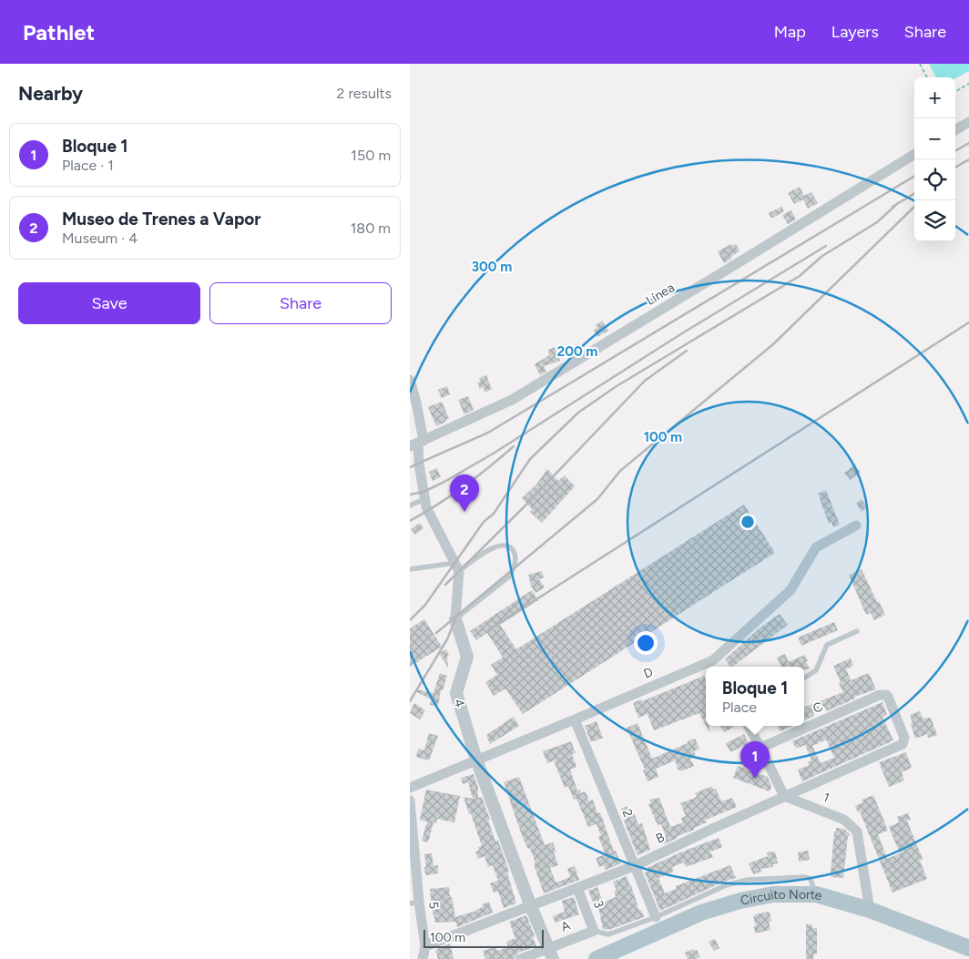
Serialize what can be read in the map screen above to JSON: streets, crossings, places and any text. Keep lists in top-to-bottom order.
{
  "streets": {
    "main road": ["Circuito Norte"],
    "street": [
      "Línea",
      "D",
      "4",
      "C",
      "1",
      "2",
      "B",
      "3",
      "5",
      "A"
    ]
  },
  "crossings": [
    ["D", "4"],
    ["D", "2"],
    ["4", "B"],
    ["4", "A"],
    ["C", "B"],
    ["1", "B"],
    ["1", "Circuito Norte"],
    ["2", "B"],
    ["B", "3"],
    ["B", "5"],
    ["3", "A"]
  ],
  "scale_bar": "100 m",
  "page": {
    "header": "Pathlet",
    "nav": ["Map", "Layers", "Share"],
    "heading": ["Nearby", "2 results"],
    "map_buttons": ["+", "−"],
    "list": [
      {
        "mark": "1",
        "name": "Bloque 1",
        "note": "Place · 1",
        "value": "150 m"
      },
      {
        "mark": "2",
        "name": "Museo de Trenes a Vapor",
        "note": "Museum · 4",
        "value": "180 m"
      }
    ],
    "buttons": ["Save", "Share"],
    "pins": ["2", "1"],
    "popup": ["Bloque 1", "Place"],
    "scale": "100 m"
  },
  "rings": ["300 m", "200 m", "100 m"]
}
